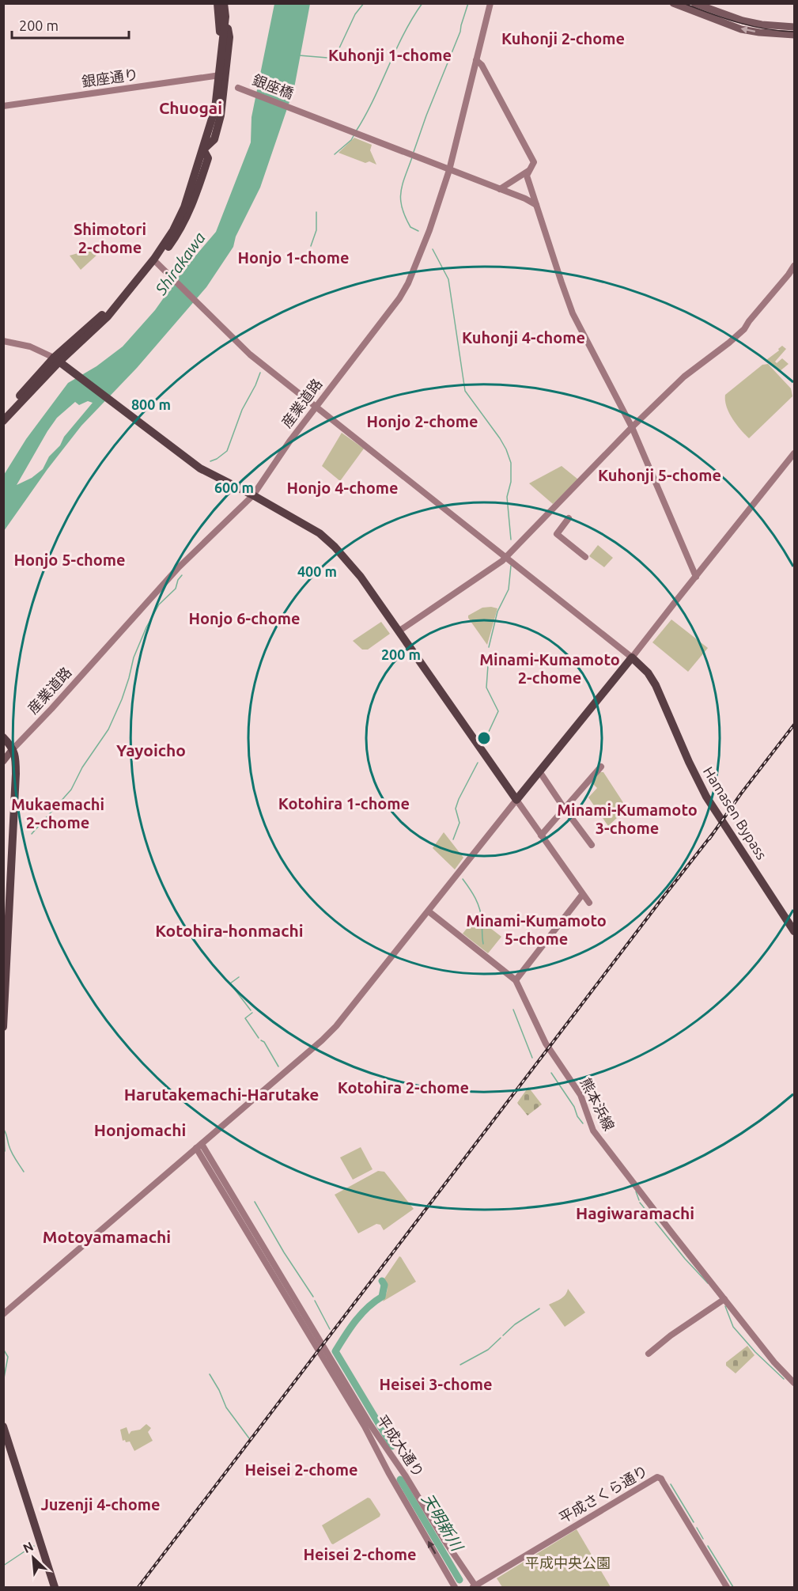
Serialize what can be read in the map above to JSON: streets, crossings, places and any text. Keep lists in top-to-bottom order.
{
  "streets": {
    "highway": ["Hamasen Bypass"],
    "street": [
      "銀座通り",
      "銀座橋",
      "産業道路",
      "熊本浜線",
      "平成大通り",
      "平成さくら通り"
    ]
  },
  "crossings": [
    ["銀座橋", "産業道路"],
    ["平成大通り", "平成さくら通り"]
  ],
  "districts": [
    "Kuhonji 2-chome",
    "Kuhonji 1-chome",
    "Chuogai",
    "Shimotori 2-chome",
    "Honjo 1-chome",
    "Kuhonji 4-chome",
    "Honjo 2-chome",
    "Kuhonji 5-chome",
    "Honjo 4-chome",
    "Honjo 5-chome",
    "Honjo 6-chome",
    "Minami-Kumamoto 2-chome",
    "Yayoicho",
    "Kotohira 1-chome",
    "Mukaemachi 2-chome",
    "Minami-Kumamoto 3-chome",
    "Minami-Kumamoto 5-chome",
    "Kotohira-honmachi",
    "Kotohira 2-chome",
    "Harutakemachi-Harutake",
    "Honjomachi",
    "Hagiwaramachi",
    "Motoyamamachi",
    "Heisei 3-chome",
    "Heisei 2-chome",
    "Juzenji 4-chome",
    "Heisei 2-chome"
  ],
  "water": ["Shirakawa", "天明新川"],
  "parks": ["平成中央公園"],
  "scale_bar": "200 m",
  "north": "top left",
  "rings": [
    "800 m",
    "600 m",
    "400 m",
    "200 m"
  ]
}
